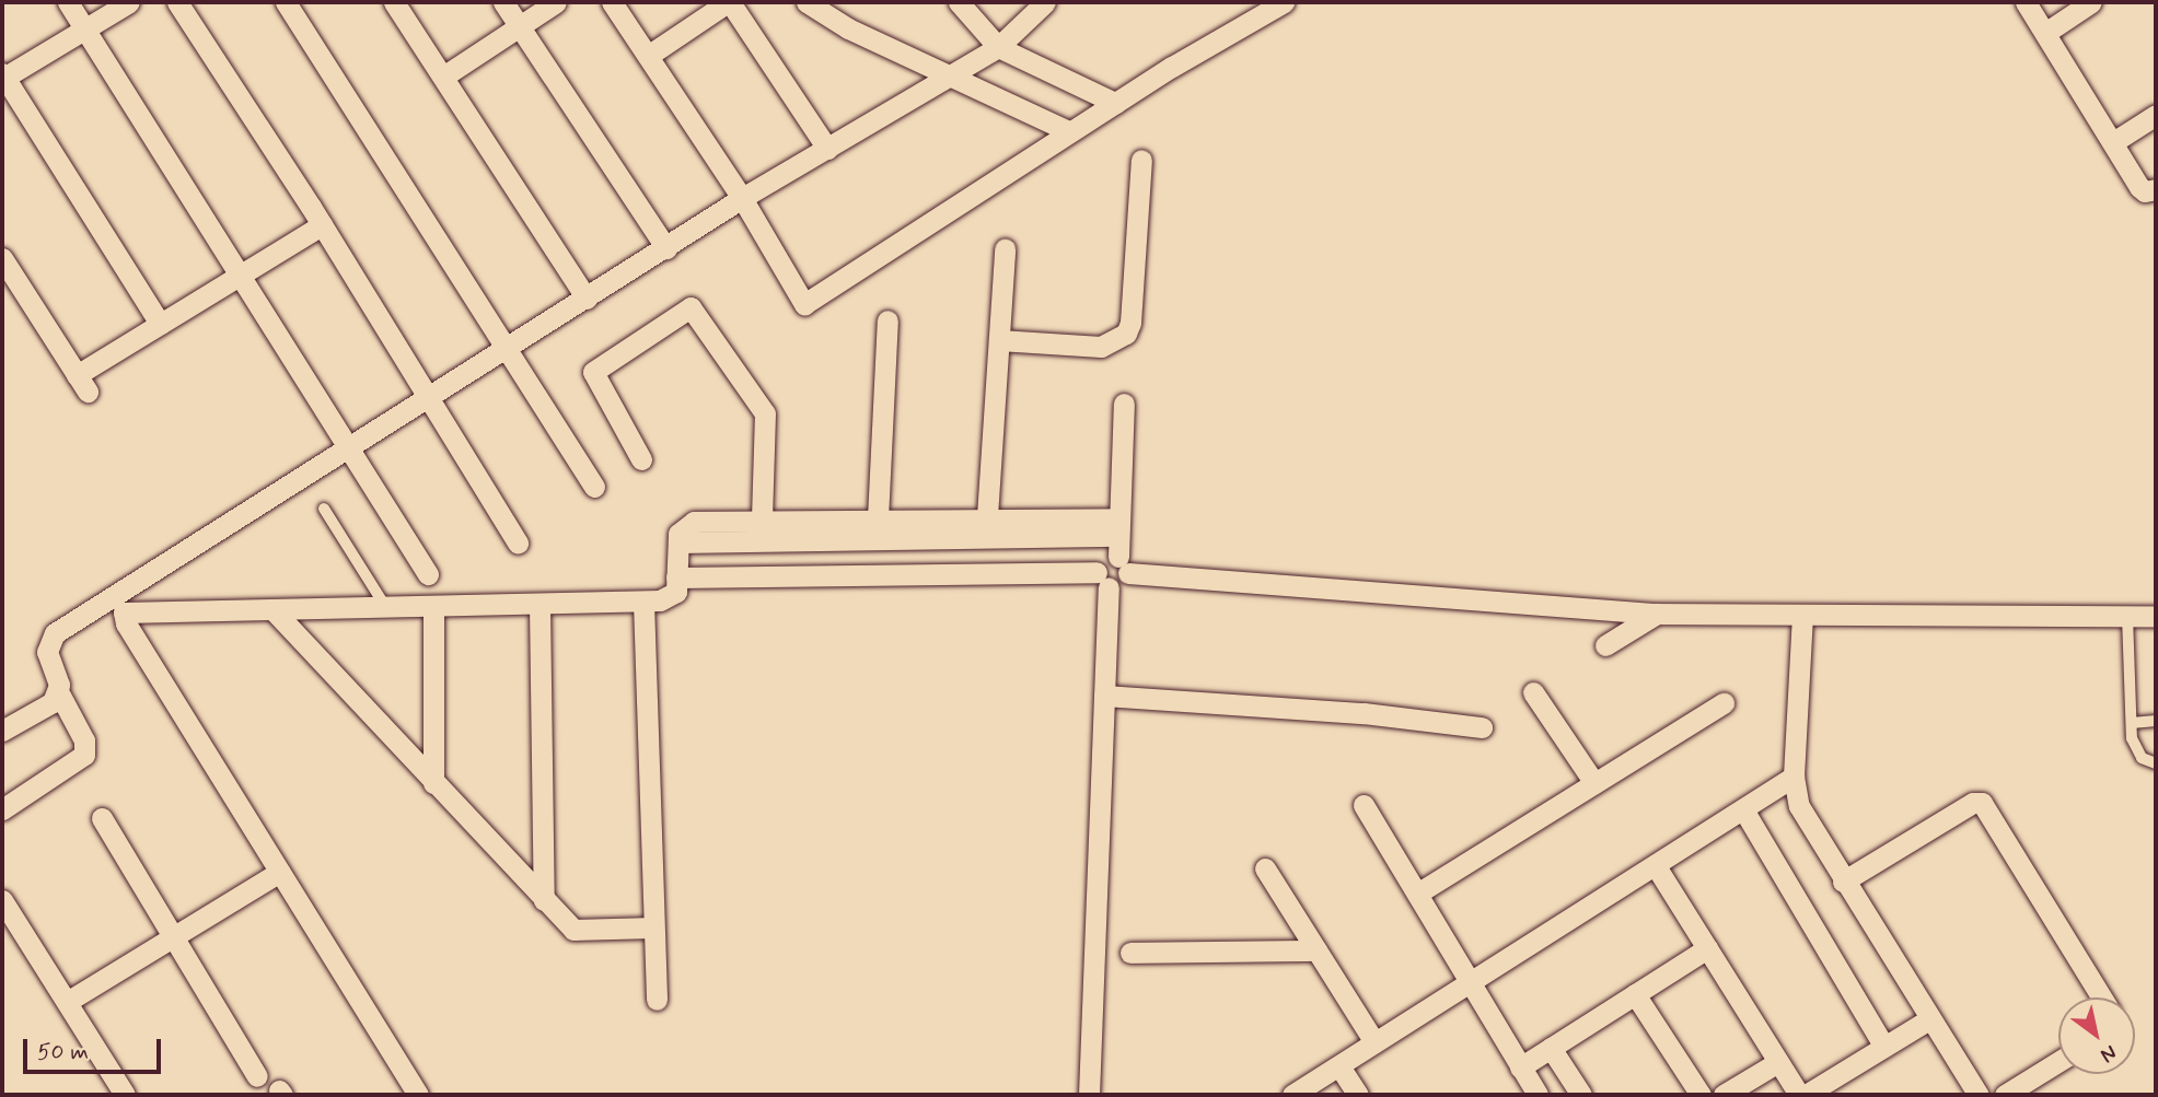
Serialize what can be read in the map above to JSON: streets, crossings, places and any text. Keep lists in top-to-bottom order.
{
  "scale_bar": "50 m",
  "north": "bottom right"
}
